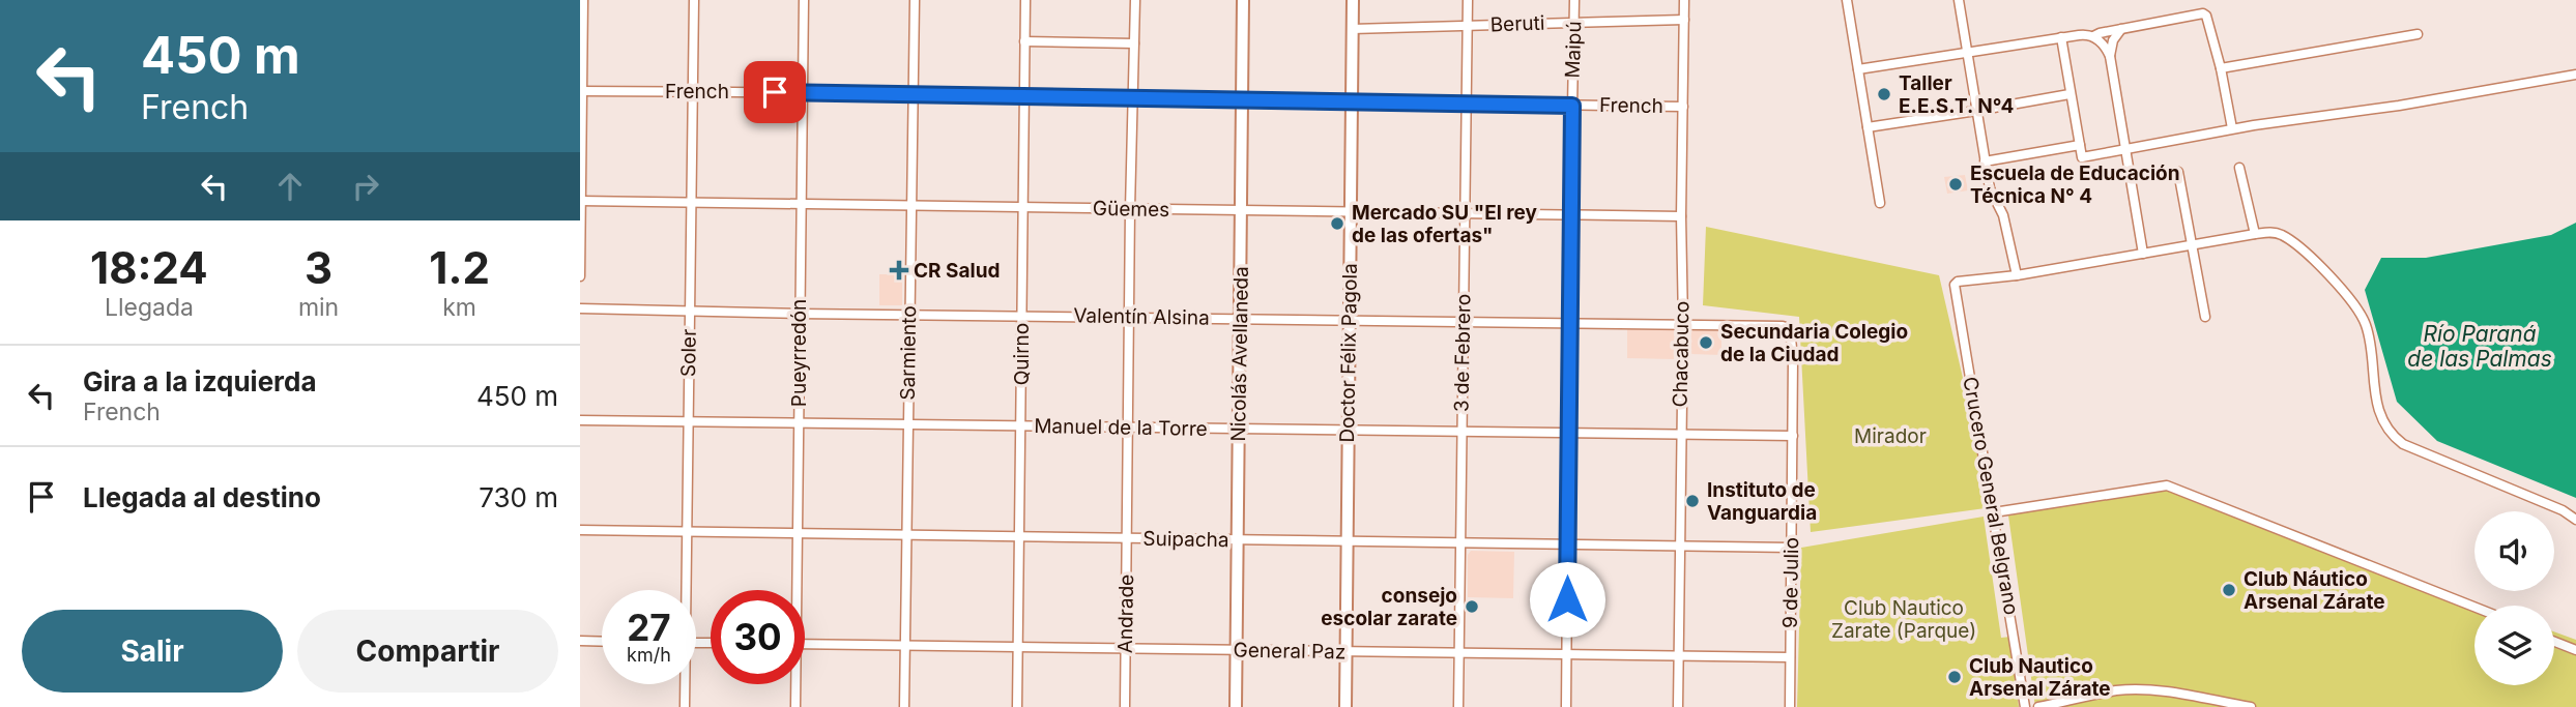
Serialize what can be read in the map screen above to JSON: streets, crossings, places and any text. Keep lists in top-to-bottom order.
{
  "streets": {
    "street": [
      "Beruti",
      "Maipú",
      "French",
      "Güemes",
      "Valentín Alsina",
      "Soler",
      "Pueyrredón",
      "Sarmiento",
      "Doctor Félix Pagola",
      "3 de Febrero",
      "Quirno",
      "Nicolás Avellaneda",
      "Chacabuco",
      "Manuel de la Torre",
      "Crucero General Belgrano",
      "Suipacha",
      "9 de Julio",
      "Andrade",
      "General Paz"
    ]
  },
  "crossings": [
    ["Beruti", "Maipú"],
    ["Beruti", "Doctor Félix Pagola"],
    ["Beruti", "3 de Febrero"],
    ["Beruti", "Chacabuco"],
    ["Maipú", "French"],
    ["Maipú", "Güemes"],
    ["Maipú", "Valentín Alsina"],
    ["Maipú", "Manuel de la Torre"],
    ["Maipú", "Suipacha"],
    ["Maipú", "General Paz"],
    ["French", "Soler"],
    ["French", "Pueyrredón"],
    ["French", "Sarmiento"],
    ["French", "Doctor Félix Pagola"],
    ["French", "3 de Febrero"],
    ["French", "Quirno"],
    ["French", "Nicolás Avellaneda"],
    ["French", "Chacabuco"],
    ["French", "Andrade"],
    ["Güemes", "Soler"],
    ["Güemes", "Pueyrredón"],
    ["Güemes", "Sarmiento"],
    ["Güemes", "Doctor Félix Pagola"],
    ["Güemes", "3 de Febrero"],
    ["Güemes", "Quirno"],
    ["Güemes", "Nicolás Avellaneda"],
    ["Güemes", "Chacabuco"],
    ["Güemes", "Andrade"],
    ["Valentín Alsina", "Soler"],
    ["Valentín Alsina", "Pueyrredón"],
    ["Valentín Alsina", "Sarmiento"],
    ["Valentín Alsina", "Doctor Félix Pagola"],
    ["Valentín Alsina", "3 de Febrero"],
    ["Valentín Alsina", "Quirno"],
    ["Valentín Alsina", "Nicolás Avellaneda"],
    ["Valentín Alsina", "Chacabuco"],
    ["Valentín Alsina", "9 de Julio"],
    ["Valentín Alsina", "Andrade"],
    ["Soler", "Manuel de la Torre"],
    ["Soler", "Suipacha"],
    ["Pueyrredón", "Manuel de la Torre"],
    ["Pueyrredón", "Suipacha"],
    ["Sarmiento", "Manuel de la Torre"],
    ["Sarmiento", "Suipacha"],
    ["Sarmiento", "General Paz"],
    ["Doctor Félix Pagola", "Manuel de la Torre"],
    ["Doctor Félix Pagola", "Suipacha"],
    ["Doctor Félix Pagola", "General Paz"],
    ["3 de Febrero", "Manuel de la Torre"],
    ["3 de Febrero", "Suipacha"],
    ["3 de Febrero", "General Paz"],
    ["Quirno", "Manuel de la Torre"],
    ["Quirno", "Suipacha"],
    ["Quirno", "General Paz"],
    ["Nicolás Avellaneda", "Manuel de la Torre"],
    ["Nicolás Avellaneda", "Suipacha"],
    ["Nicolás Avellaneda", "General Paz"],
    ["Chacabuco", "Manuel de la Torre"],
    ["Chacabuco", "Suipacha"],
    ["Chacabuco", "General Paz"],
    ["Manuel de la Torre", "9 de Julio"],
    ["Manuel de la Torre", "Andrade"],
    ["Suipacha", "9 de Julio"],
    ["Suipacha", "Andrade"],
    ["9 de Julio", "General Paz"],
    ["Andrade", "General Paz"]
  ],
  "water": ["Río Paraná de las Palmas"],
  "parks": ["Mirador", "Club Nautico Zarate (Parque)"],
  "places": {
    "other": [
      "Taller E.E.S.T. N°4",
      "Escuela de Educación Técnica N° 4",
      "Mercado SU \"El rey de las ofertas\"",
      "Secundaria Colegio de la Ciudad",
      "Instituto de Vanguardia",
      "Club Náutico Arsenal Zárate",
      "consejo escolar zarate",
      "Club Nautico Arsenal Zárate"
    ],
    "health": ["CR Salud"]
  },
  "page": {
    "turn": ["450 m", "French"],
    "eta": [
      "18:24",
      "Llegada",
      "3",
      "min",
      "1.2",
      "km"
    ],
    "list": [
      {
        "name": "Gira a la izquierda",
        "note": "French",
        "value": "450 m"
      },
      {
        "name": "Llegada al destino",
        "value": "730 m"
      }
    ],
    "speed": "27 km/h",
    "limit": "30",
    "buttons": ["Salir", "Compartir"]
  }
}
